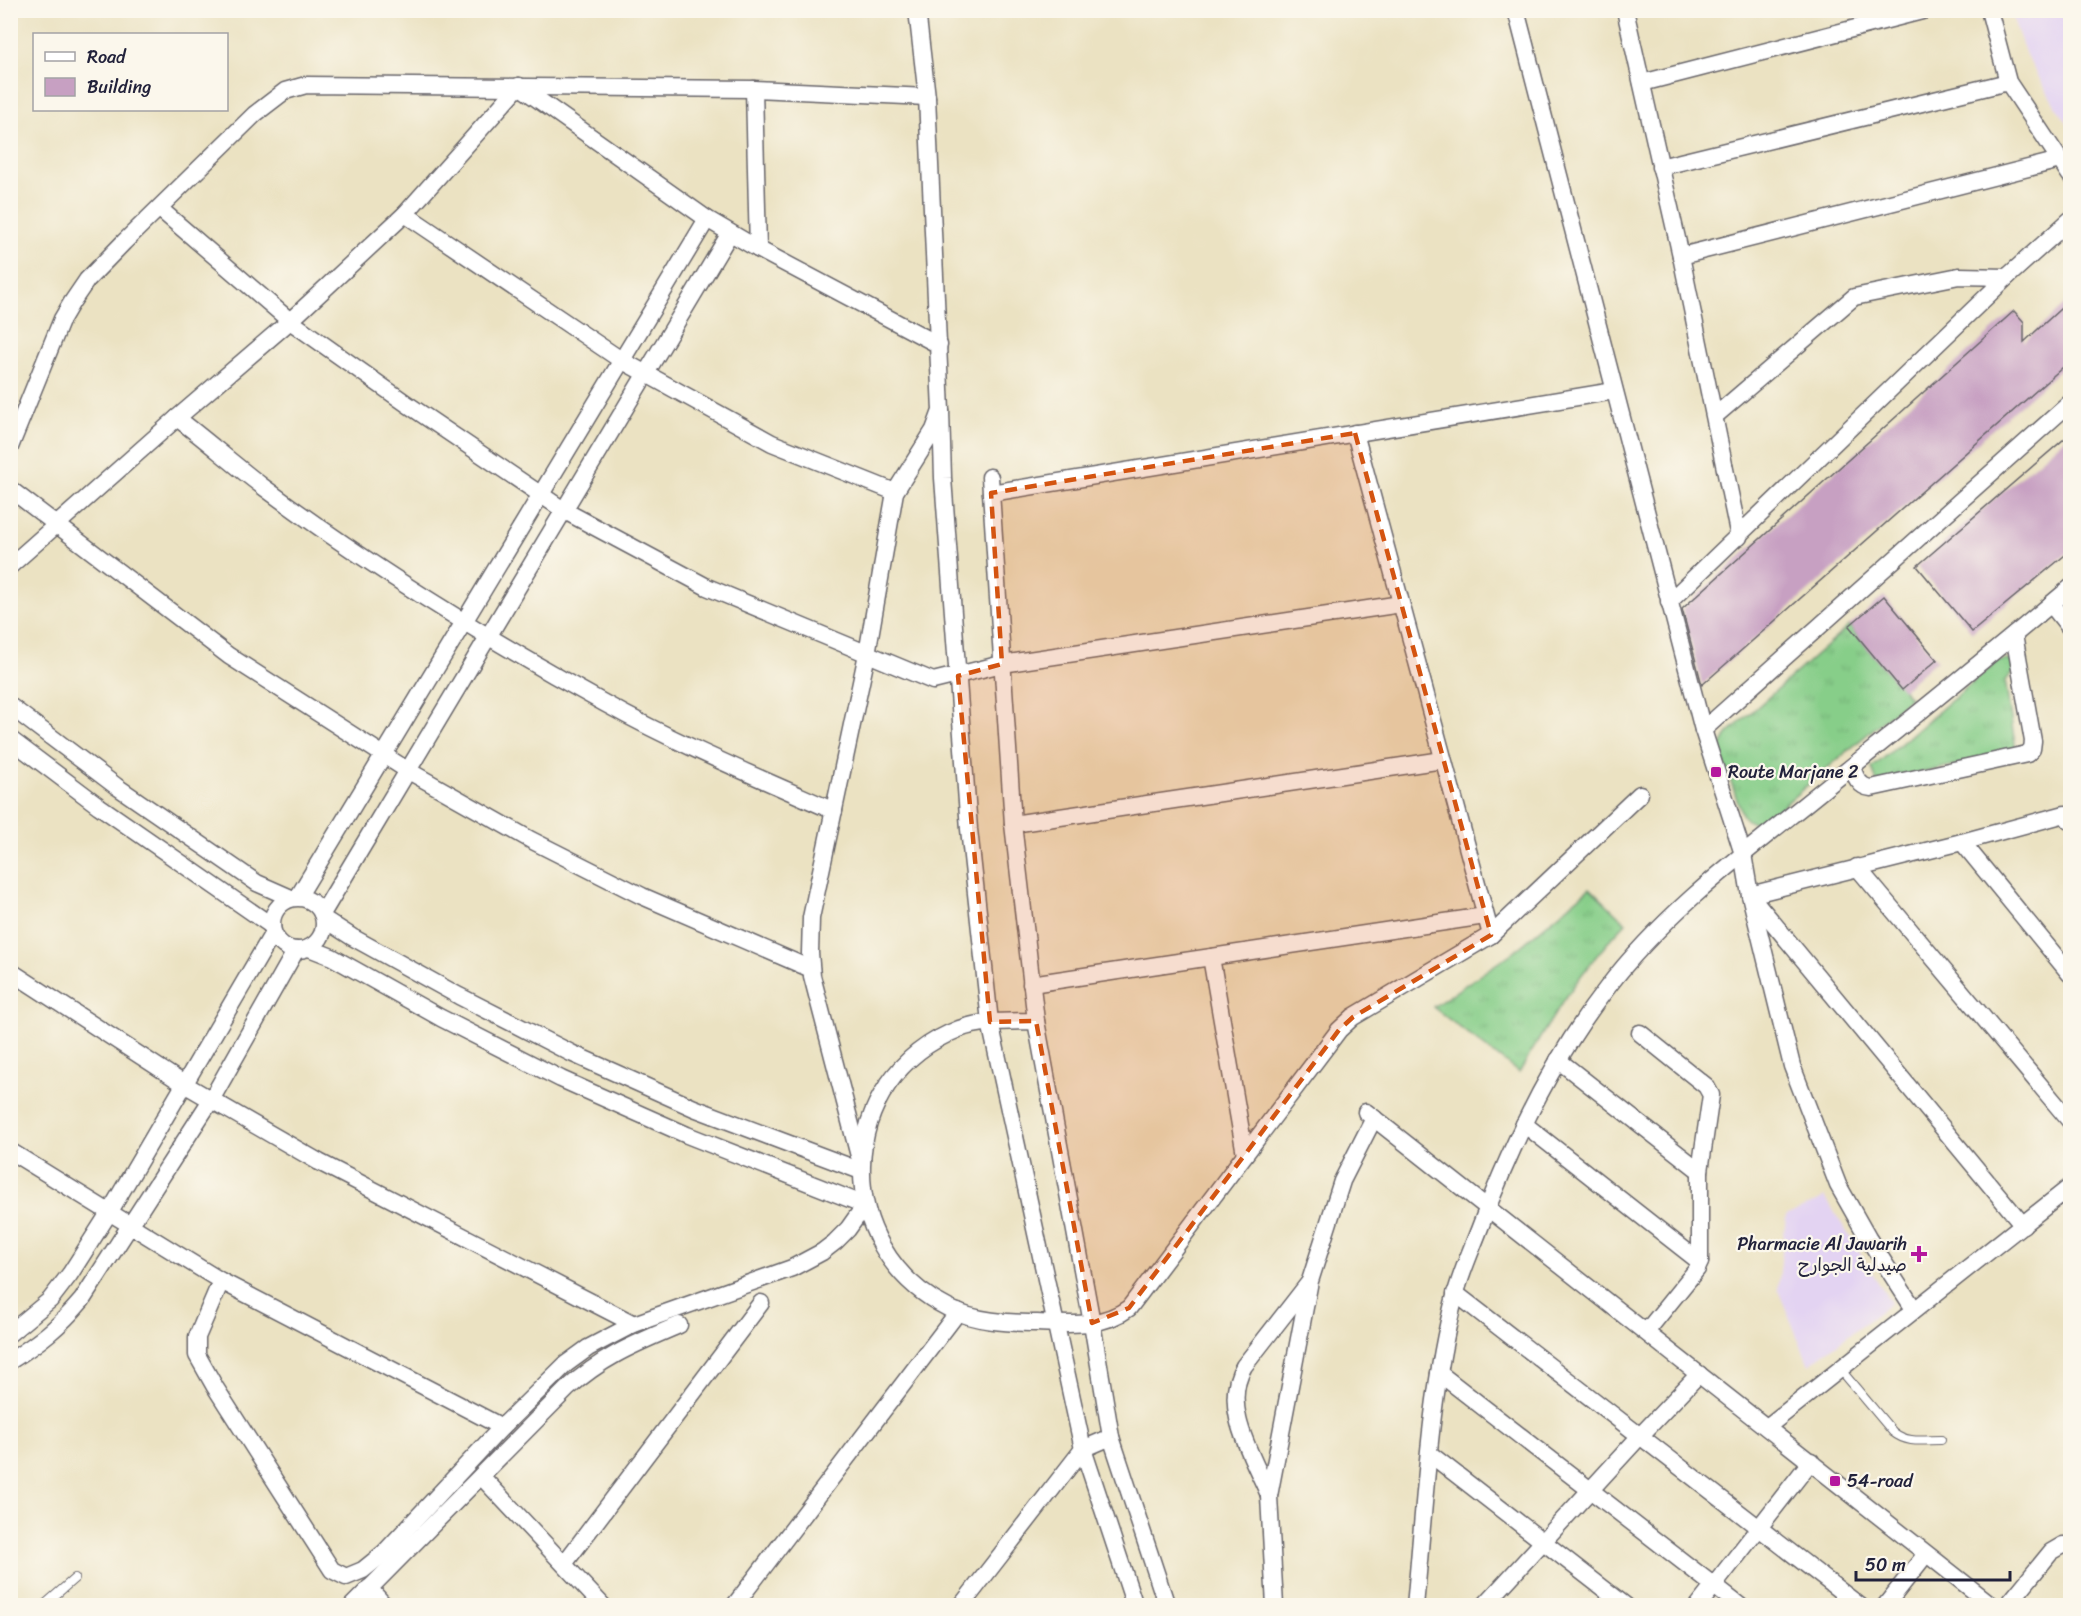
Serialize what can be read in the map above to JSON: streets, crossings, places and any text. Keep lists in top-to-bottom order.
{
  "places": {
    "transit": ["Route Marjane 2", "54-road"],
    "health": ["Pharmacie Al Jawarih صيدلية الجوارح"]
  },
  "legend": ["Road", "Building"],
  "scale_bar": "50 m"
}
